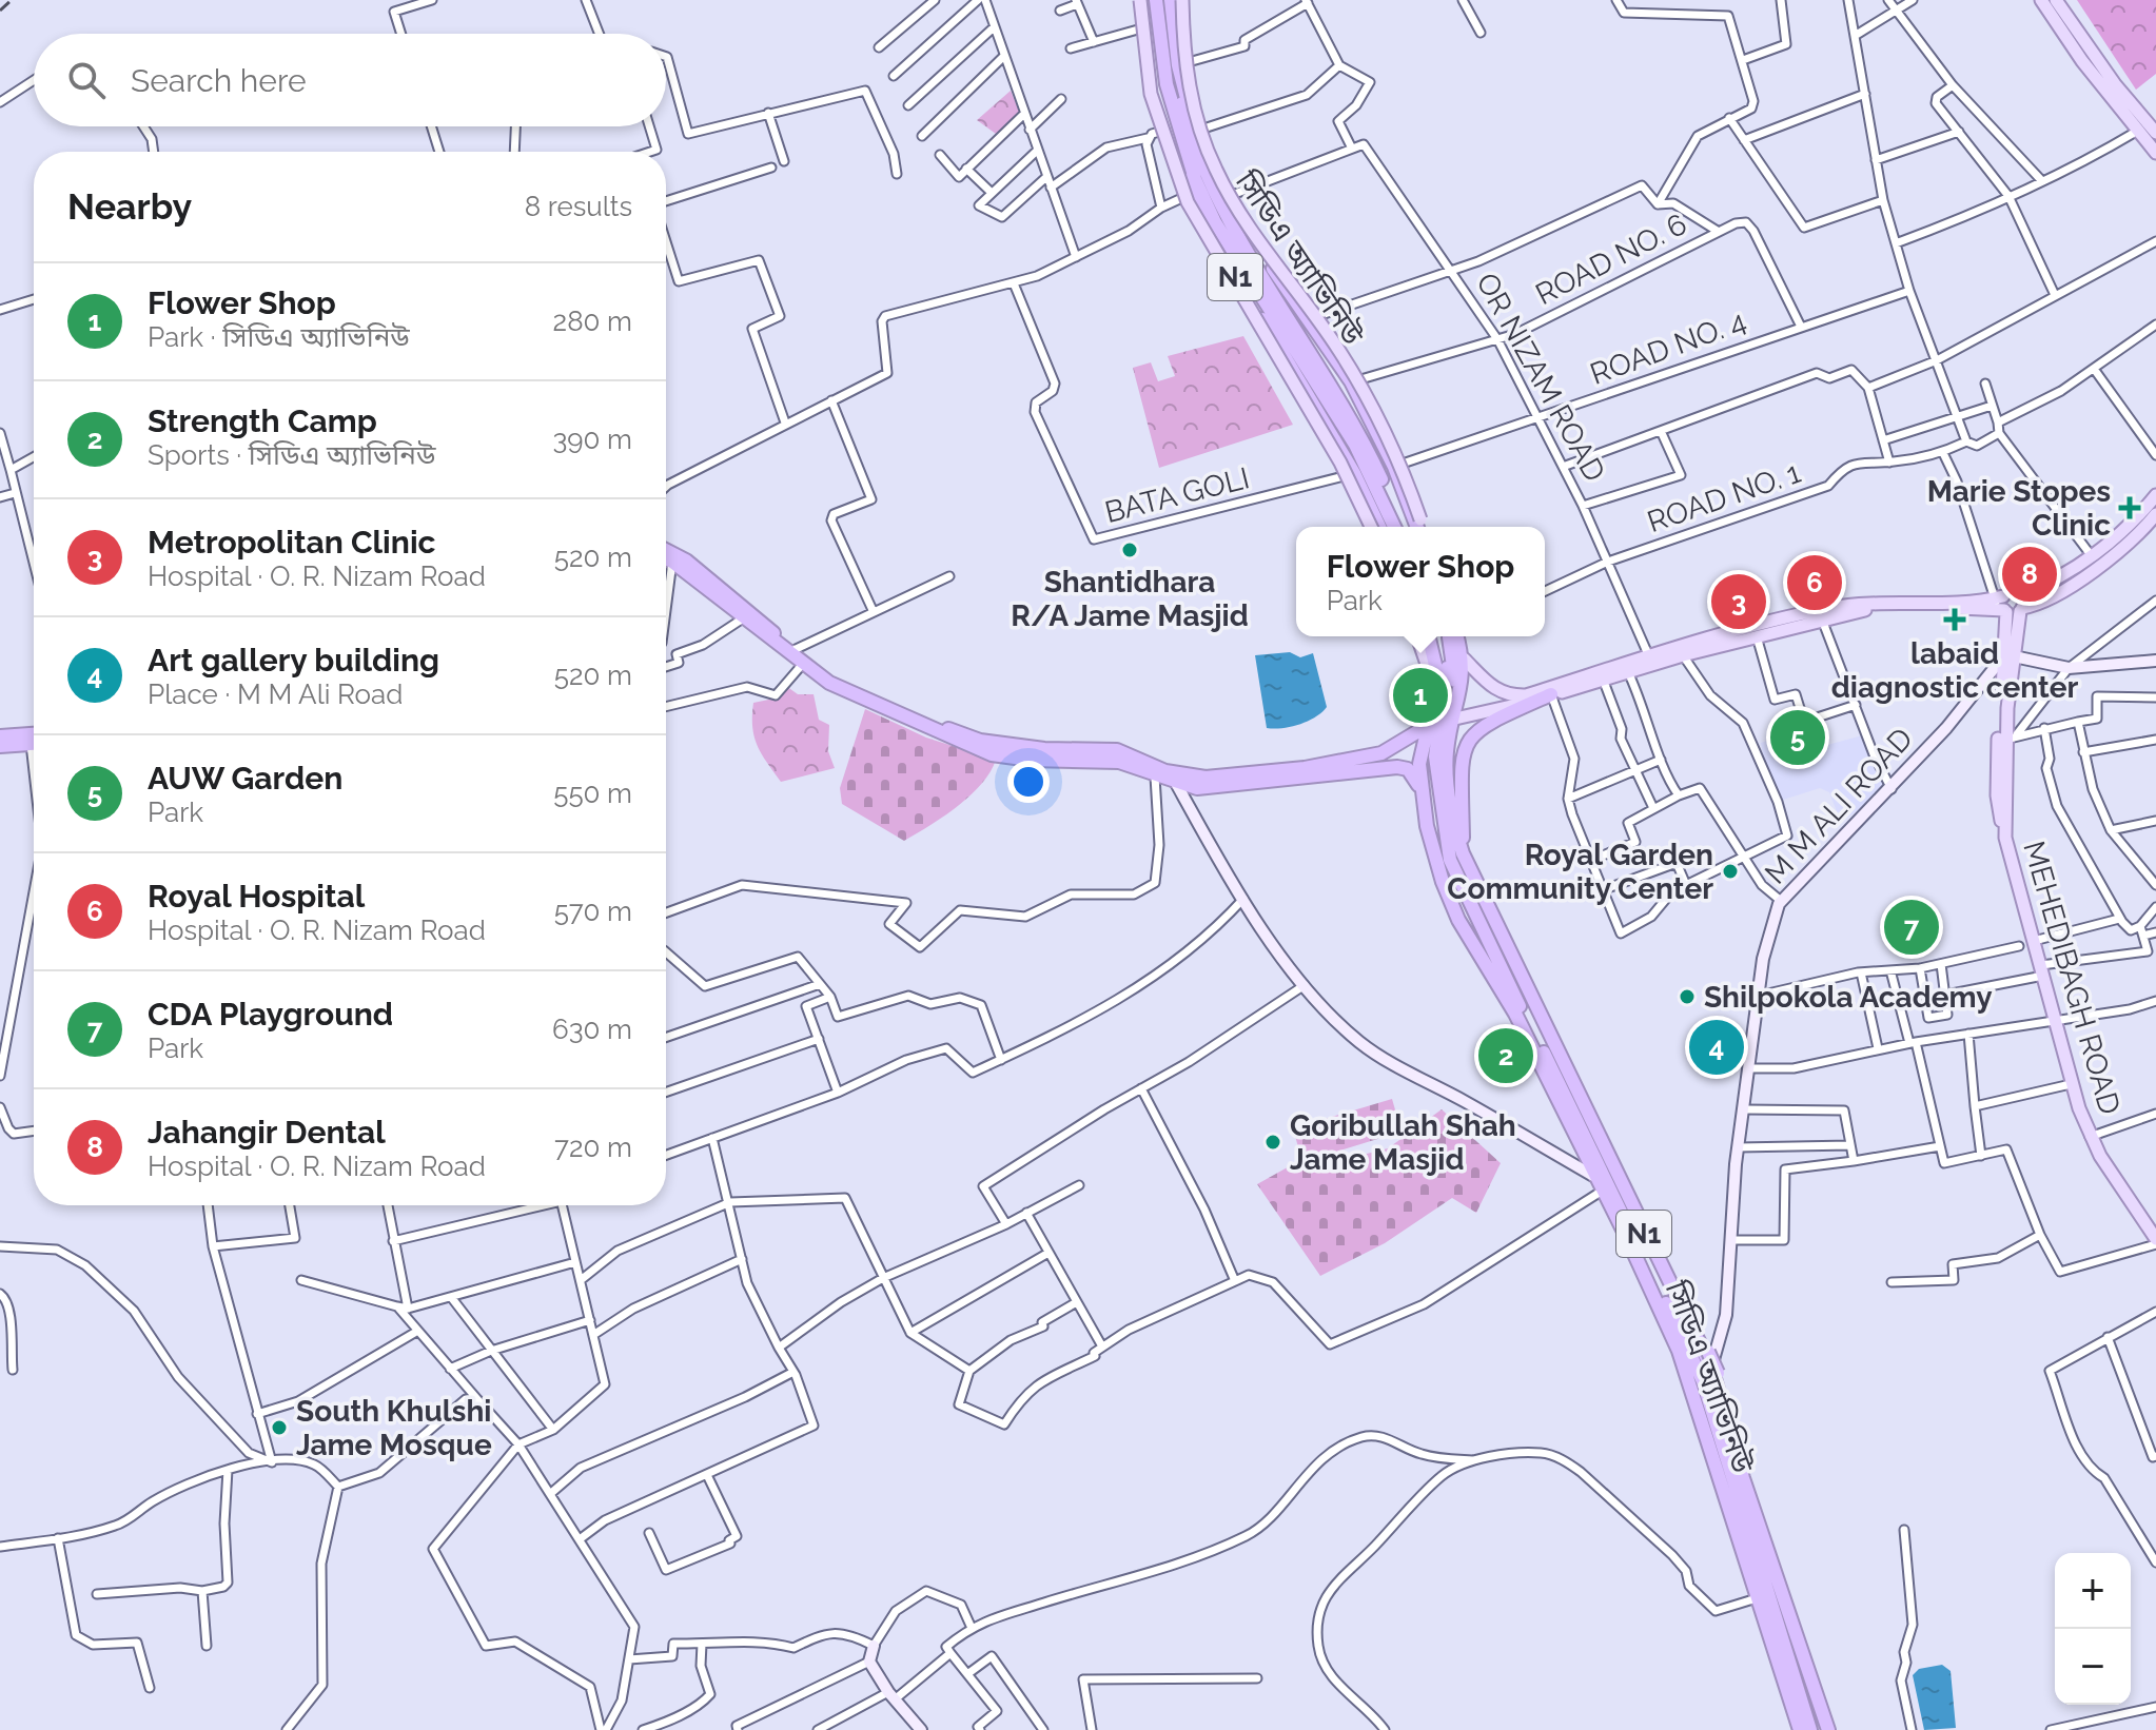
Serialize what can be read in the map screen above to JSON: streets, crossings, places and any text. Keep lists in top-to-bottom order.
{
  "streets": {
    "highway": ["সিডিএ অ্যাভিনিউ", "N1"],
    "main road": ["MEHEDIBAGH ROAD"],
    "street": [
      "ROAD NO. 6",
      "ROAD NO. 4",
      "OR NIZAM ROAD",
      "BATA GOLI",
      "ROAD NO. 1",
      "M M ALI ROAD"
    ]
  },
  "crossings": [
    ["সিডিএ অ্যাভিনিউ", "ROAD NO. 6"],
    ["সিডিএ অ্যাভিনিউ", "ROAD NO. 4"],
    ["সিডিএ অ্যাভিনিউ", "BATA GOLI"],
    ["সিডিএ অ্যাভিনিউ", "M M ALI ROAD"],
    ["ROAD NO. 6", "ROAD NO. 4"],
    ["ROAD NO. 6", "OR NIZAM ROAD"],
    ["ROAD NO. 4", "OR NIZAM ROAD"],
    ["OR NIZAM ROAD", "ROAD NO. 1"],
    ["M M ALI ROAD", "MEHEDIBAGH ROAD"]
  ],
  "places": {
    "health": ["Marie Stopes Clinic", "labaid diagnostic center"],
    "other": [
      "Shantidhara R/A Jame Masjid",
      "Royal Garden Community Center",
      "Shilpokola Academy",
      "Goribullah Shah Jame Masjid",
      "South Khulshi Jame Mosque"
    ]
  },
  "page": {
    "search": "Search here",
    "heading": ["Nearby", "8 results"],
    "list": [
      {
        "mark": "1",
        "name": "Flower Shop",
        "note": "Park · সিডিএ অ্যাভিনিউ",
        "value": "280 m"
      },
      {
        "mark": "2",
        "name": "Strength Camp",
        "note": "Sports · সিডিএ অ্যাভিনিউ",
        "value": "390 m"
      },
      {
        "mark": "3",
        "name": "Metropolitan Clinic",
        "note": "Hospital · O. R. Nizam Road",
        "value": "520 m"
      },
      {
        "mark": "4",
        "name": "Art gallery building",
        "note": "Place · M M Ali Road",
        "value": "520 m"
      },
      {
        "mark": "5",
        "name": "AUW Garden",
        "note": "Park",
        "value": "550 m"
      },
      {
        "mark": "6",
        "name": "Royal Hospital",
        "note": "Hospital · O. R. Nizam Road",
        "value": "570 m"
      },
      {
        "mark": "7",
        "name": "CDA Playground",
        "note": "Park",
        "value": "630 m"
      },
      {
        "mark": "8",
        "name": "Jahangir Dental",
        "note": "Hospital · O. R. Nizam Road",
        "value": "720 m"
      }
    ],
    "popup": ["Flower Shop", "Park"],
    "pins": [
      "8",
      "6",
      "3",
      "1",
      "5",
      "7",
      "4",
      "2"
    ],
    "map_buttons": ["+", "−"]
  }
}
